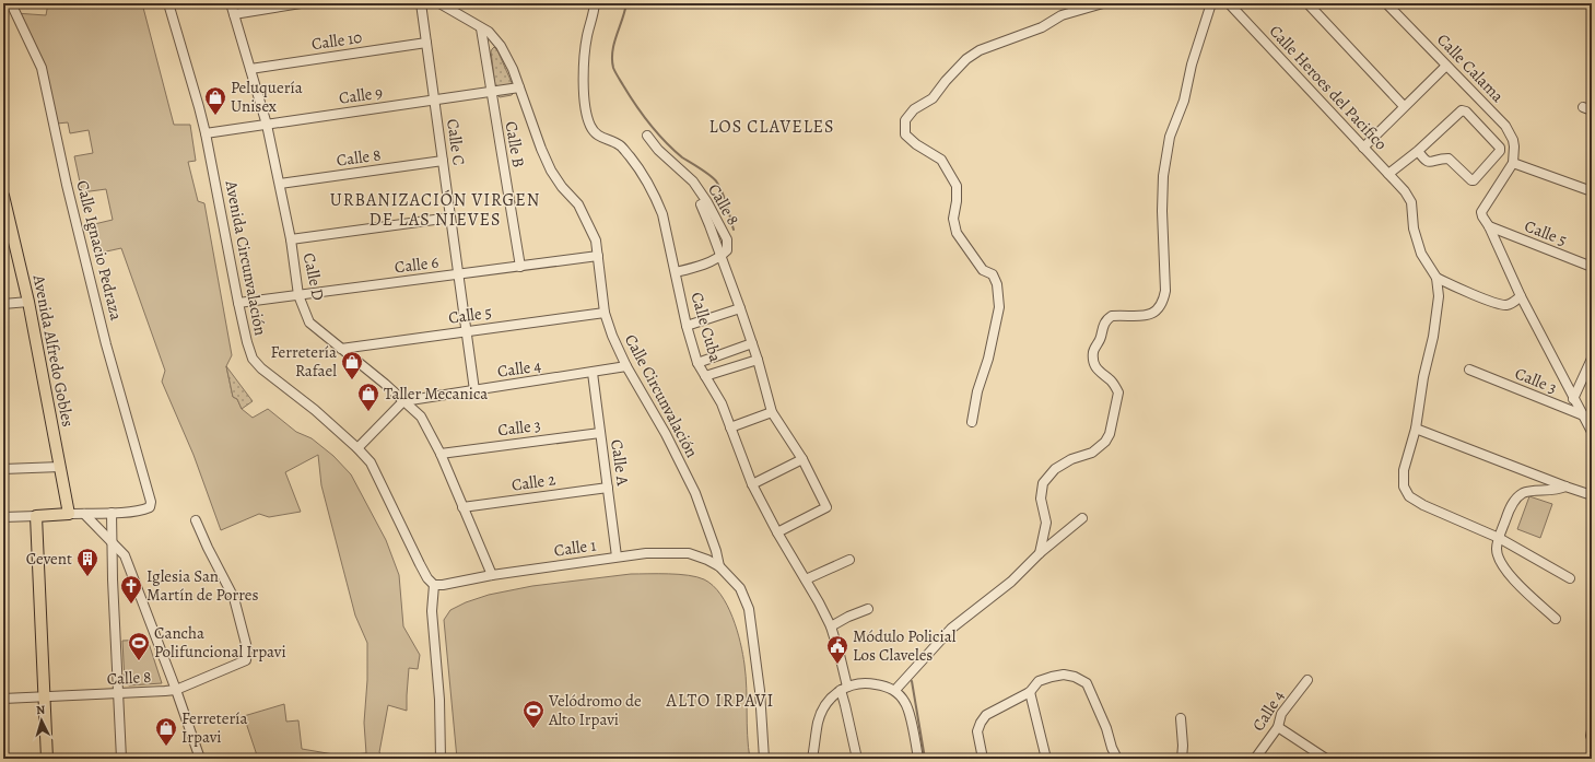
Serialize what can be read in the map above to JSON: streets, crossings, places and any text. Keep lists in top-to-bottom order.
{
  "streets": {
    "main road": ["Avenida Alfredo Gobles"],
    "street": [
      "Calle 10",
      "Calle Calama",
      "Calle Heroes del Pacifico",
      "Calle 9",
      "Calle C",
      "Calle B",
      "Calle 8",
      "Calle 5",
      "Calle Ignacio Pedraza",
      "Avenida Circunvalación",
      "Calle 6",
      "Calle D",
      "Calle Cuba",
      "Calle 4",
      "Calle 3",
      "Calle Circunvalación",
      "Calle A",
      "Calle 2",
      "Calle 1"
    ]
  },
  "crossings": [
    ["Calle 10", "Calle C"],
    ["Calle 10", "Calle D"],
    ["Calle 9", "Calle C"],
    ["Calle 9", "Calle B"],
    ["Calle 9", "Avenida Circunvalación"],
    ["Calle 9", "Calle D"],
    ["Calle 9", "Calle Circunvalación"],
    ["Calle C", "Calle 8"],
    ["Calle C", "Calle 5"],
    ["Calle C", "Calle 6"],
    ["Calle C", "Calle 4"],
    ["Calle B", "Calle 6"],
    ["Calle B", "Calle Circunvalación"],
    ["Calle 8", "Calle D"],
    ["Calle 5", "Calle D"],
    ["Calle 5", "Calle Circunvalación"],
    ["Avenida Circunvalación", "Calle 6"],
    ["Avenida Circunvalación", "Calle 1"],
    ["Calle 6", "Calle D"],
    ["Calle 6", "Calle Circunvalación"],
    ["Calle D", "Calle 4"],
    ["Calle D", "Calle 3"],
    ["Calle D", "Calle 2"],
    ["Calle D", "Calle 1"],
    ["Calle 4", "Calle Circunvalación"],
    ["Calle 4", "Calle A"],
    ["Calle 3", "Calle A"],
    ["Calle Circunvalación", "Calle 1"],
    ["Calle A", "Calle 2"],
    ["Calle A", "Calle 1"]
  ],
  "districts": ["LOS CLAVELES", "URBANIZACIÓN VIRGEN DE LAS NIEVES", "ALTO IRPAVI"],
  "places": {
    "shop": [
      "Peluquería Unisex",
      "Ferretería Rafael",
      "Taller Mecanica",
      "Ferretería Irpavi"
    ],
    "building": ["Cevent"],
    "church": ["Iglesia San Martín de Porres"],
    "sports": ["Cancha Polifuncional Irpavi", "Velódromo de Alto Irpavi"],
    "public building": ["Módulo Policial Los Claveles"]
  },
  "north": "top"
}
